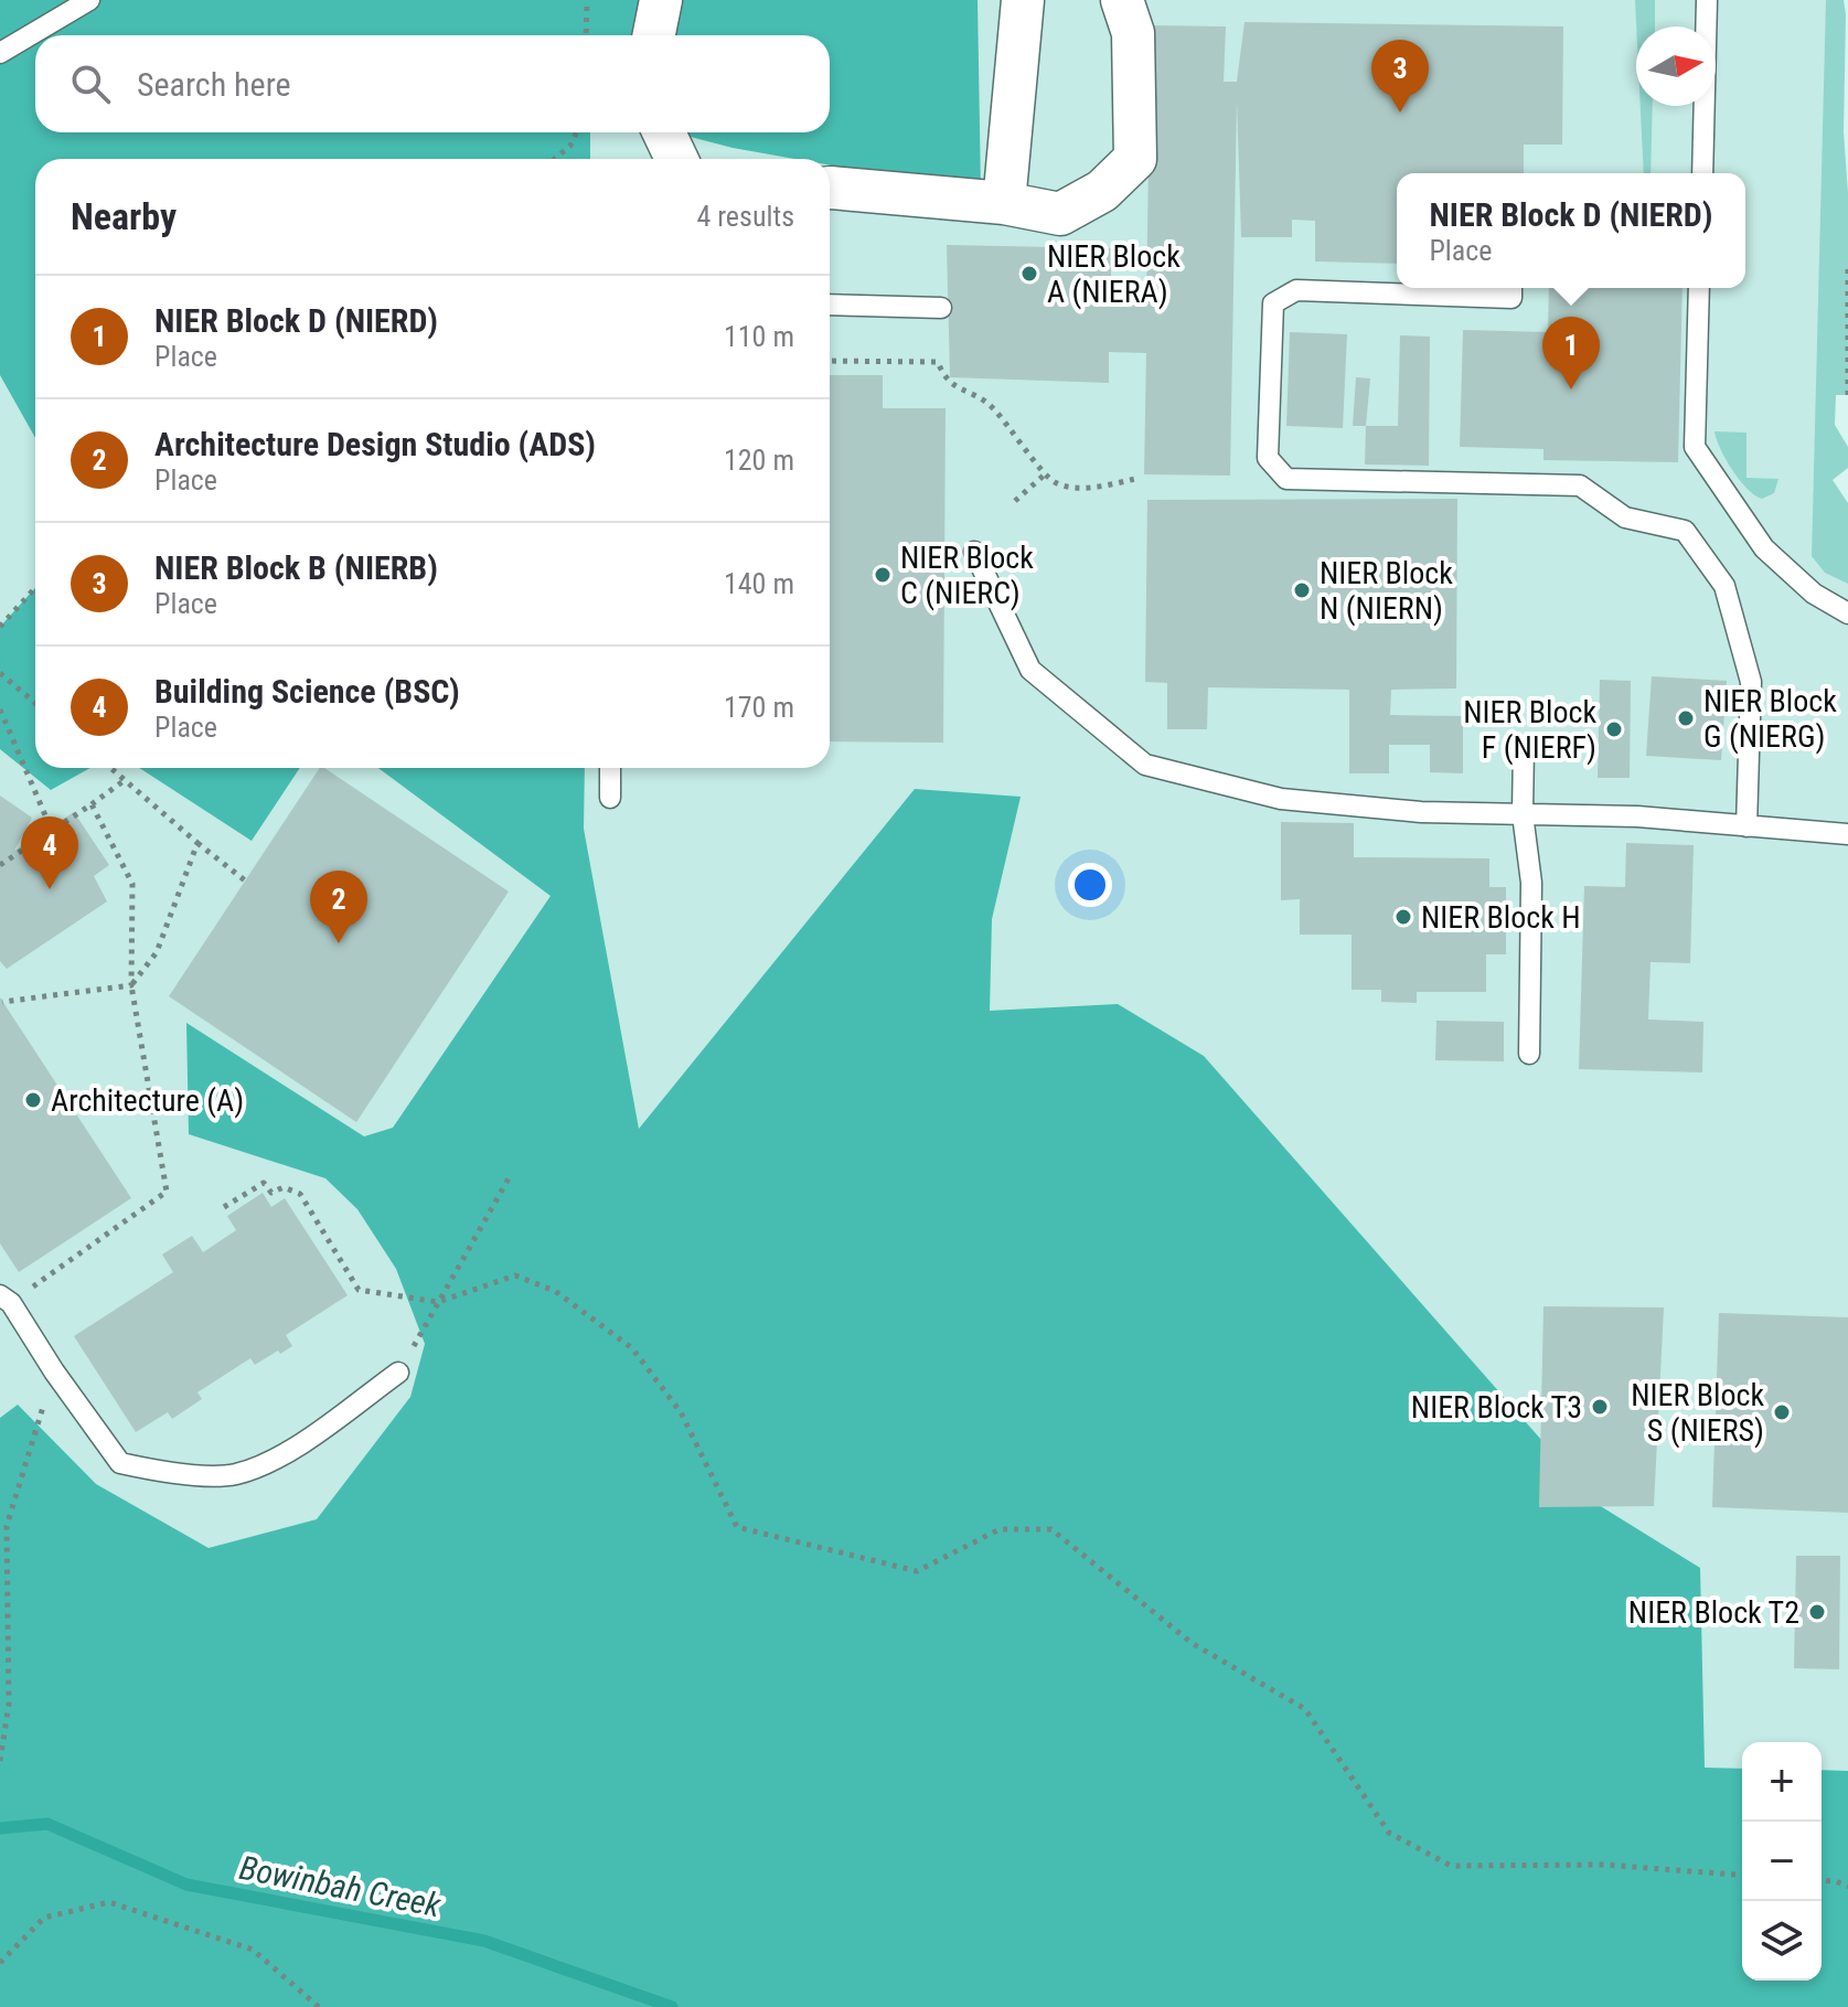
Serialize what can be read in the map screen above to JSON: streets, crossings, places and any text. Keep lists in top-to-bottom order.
{
  "water": ["Bowinbah Creek"],
  "places": [
    "NIER Block A (NIERA)",
    "NIER Block C (NIERC)",
    "NIER Block N (NIERN)",
    "NIER Block G (NIERG)",
    "NIER Block F (NIERF)",
    "NIER Block H",
    "Architecture (A)",
    "NIER Block T3",
    "NIER Block S (NIERS)",
    "NIER Block T2"
  ],
  "north": "right",
  "page": {
    "search": "Search here",
    "pins": [
      "3",
      "1",
      "4",
      "2"
    ],
    "heading": ["Nearby", "4 results"],
    "popup": ["NIER Block D (NIERD)", "Place"],
    "list": [
      {
        "mark": "1",
        "name": "NIER Block D (NIERD)",
        "note": "Place",
        "value": "110 m"
      },
      {
        "mark": "2",
        "name": "Architecture Design Studio (ADS)",
        "note": "Place",
        "value": "120 m"
      },
      {
        "mark": "3",
        "name": "NIER Block B (NIERB)",
        "note": "Place",
        "value": "140 m"
      },
      {
        "mark": "4",
        "name": "Building Science (BSC)",
        "note": "Place",
        "value": "170 m"
      }
    ],
    "map_buttons": ["+", "−"]
  }
}
